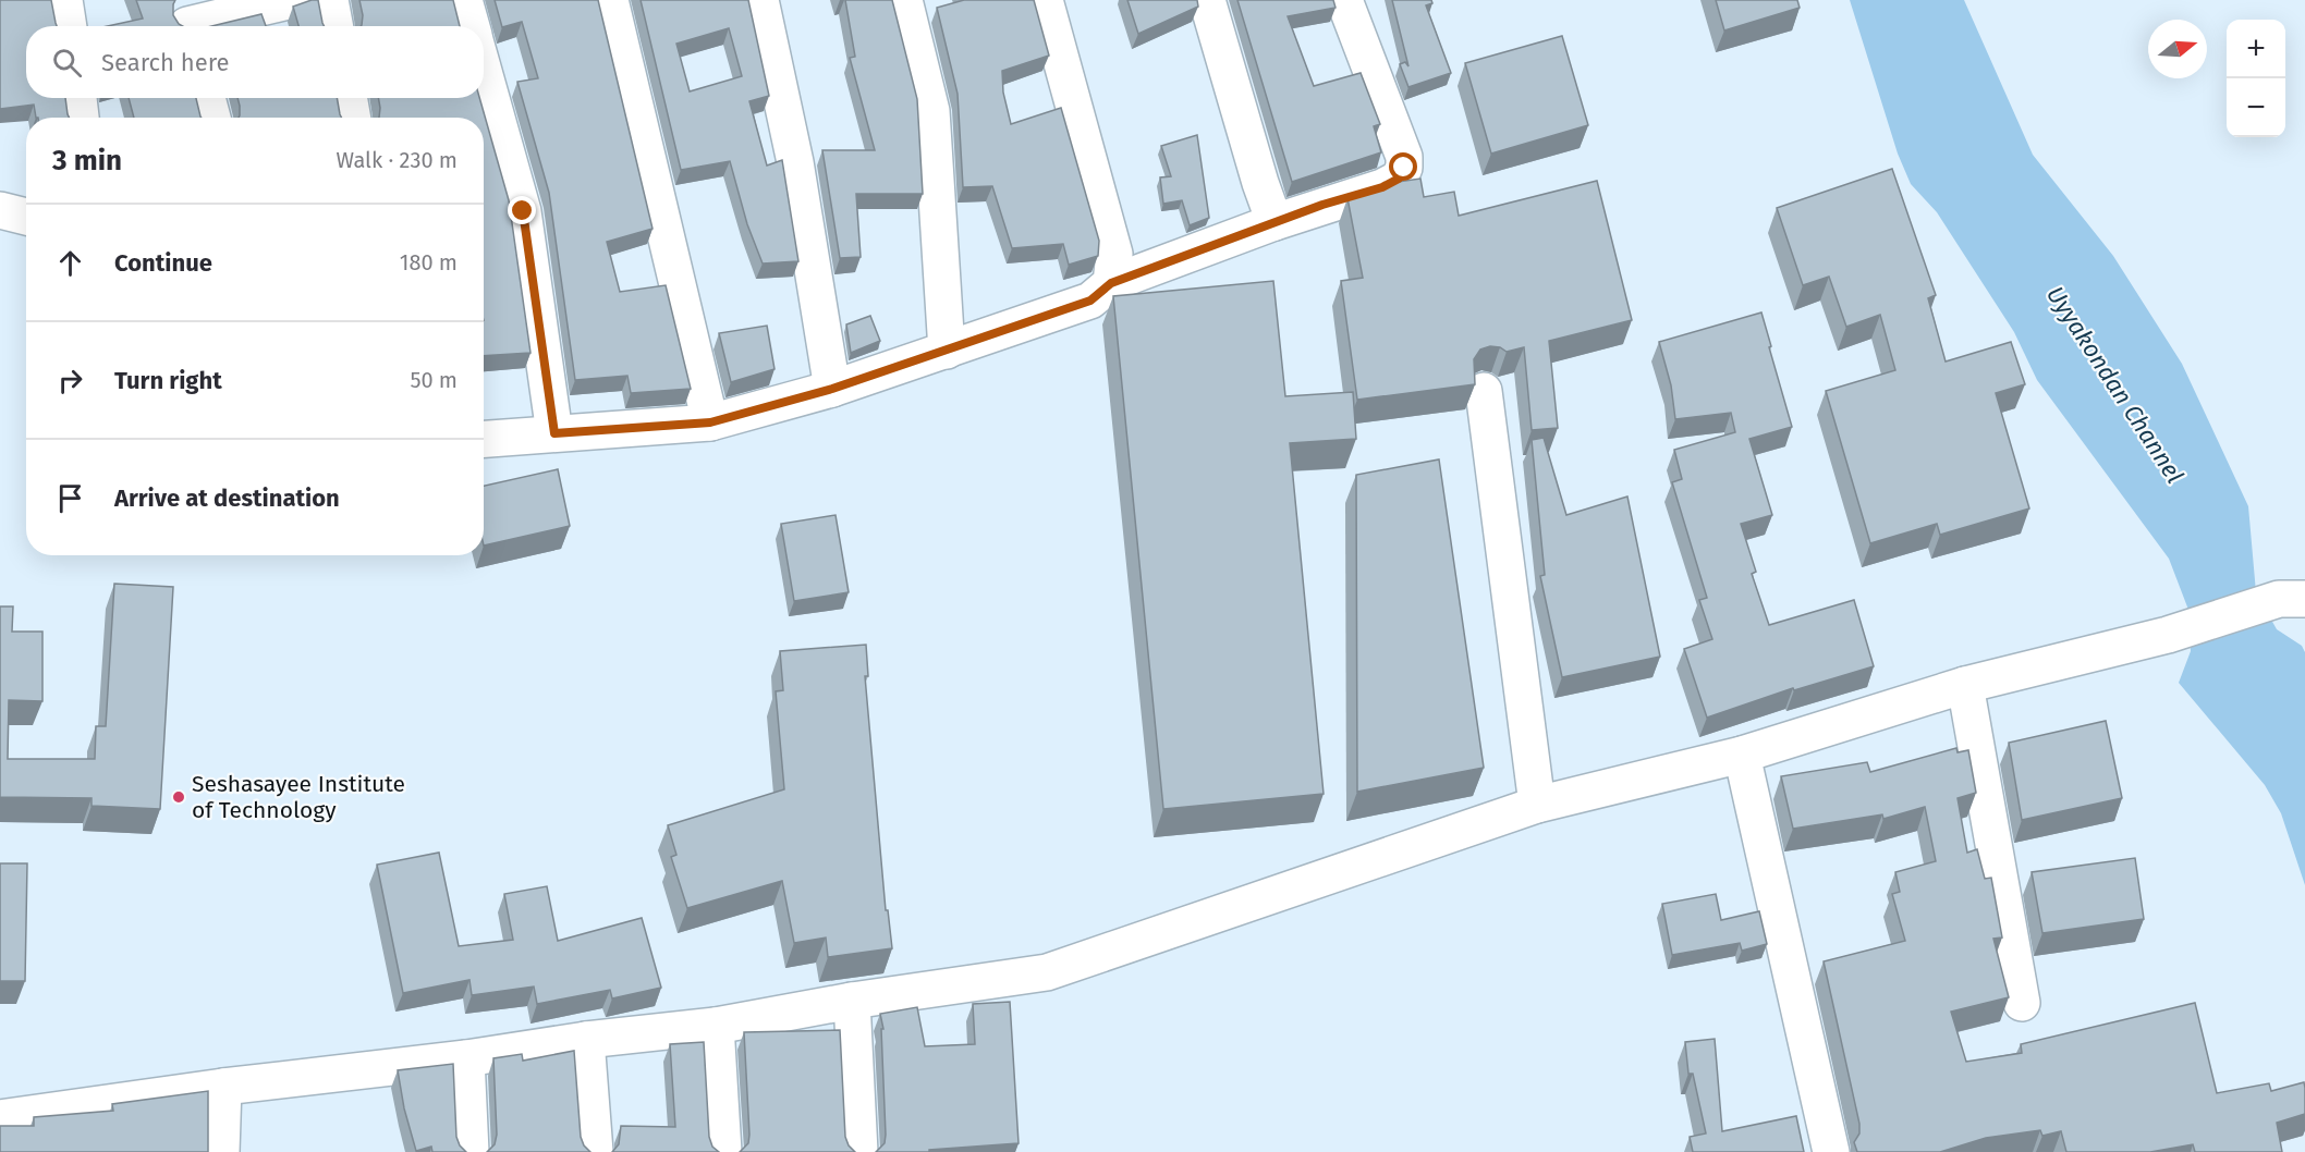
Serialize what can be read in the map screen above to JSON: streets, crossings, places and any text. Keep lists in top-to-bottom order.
{
  "water": ["Uyyakondan Channel"],
  "places": ["Seshasayee Institute of Technology"],
  "north": "right",
  "page": {
    "map_buttons": ["+", "−"],
    "search": "Search here",
    "heading": ["3 min", "Walk · 230 m"],
    "list": [
      ["Continue", "180 m"],
      ["Turn right", "50 m"],
      "Arrive at destination"
    ]
  }
}
